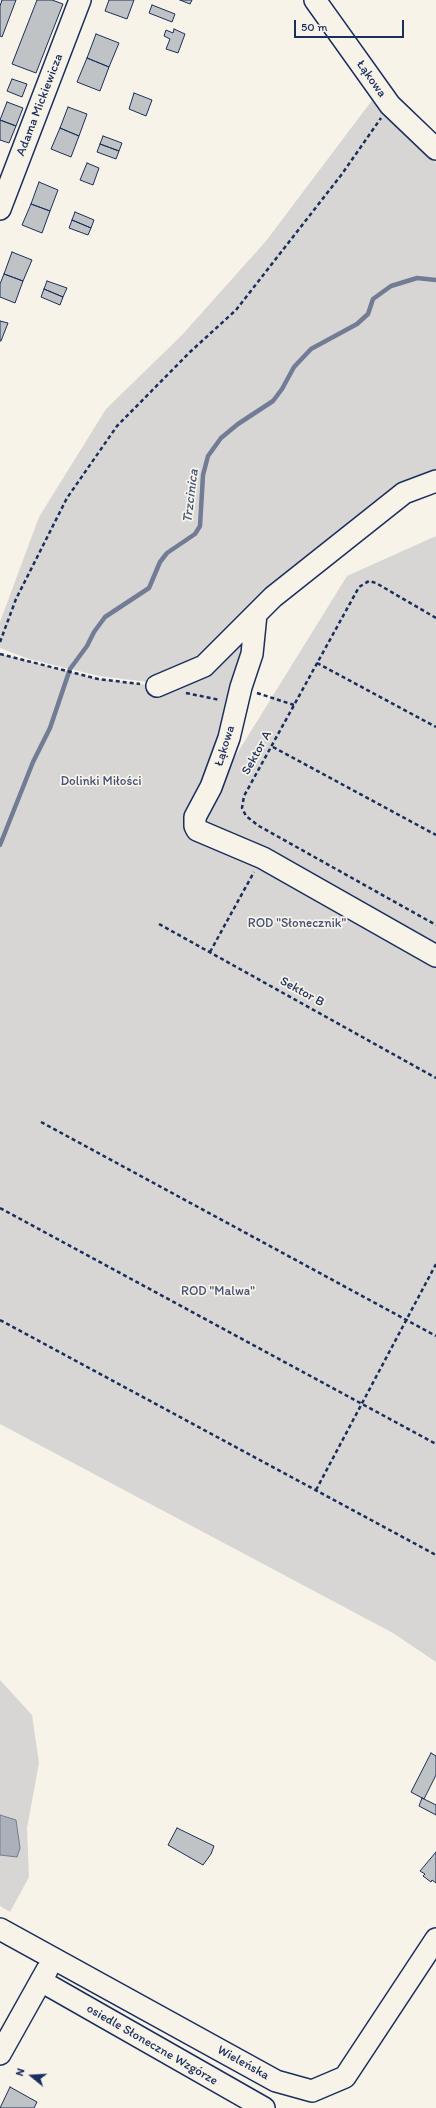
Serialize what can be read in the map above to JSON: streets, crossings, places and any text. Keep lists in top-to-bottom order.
{
  "streets": {
    "street": [
      "Łąkowa",
      "Adama Mickiewicza",
      "osiedle Słoneczne Wzgórze",
      "Wieleńska"
    ],
    "path": ["Sektor A", "Sektor B"]
  },
  "water": ["Trzcinica"],
  "parks": ["Dolinki Miłości", "ROD \"Słonecznik\"", "ROD \"Malwa\""],
  "scale_bar": "50 m",
  "north": "left"
}
